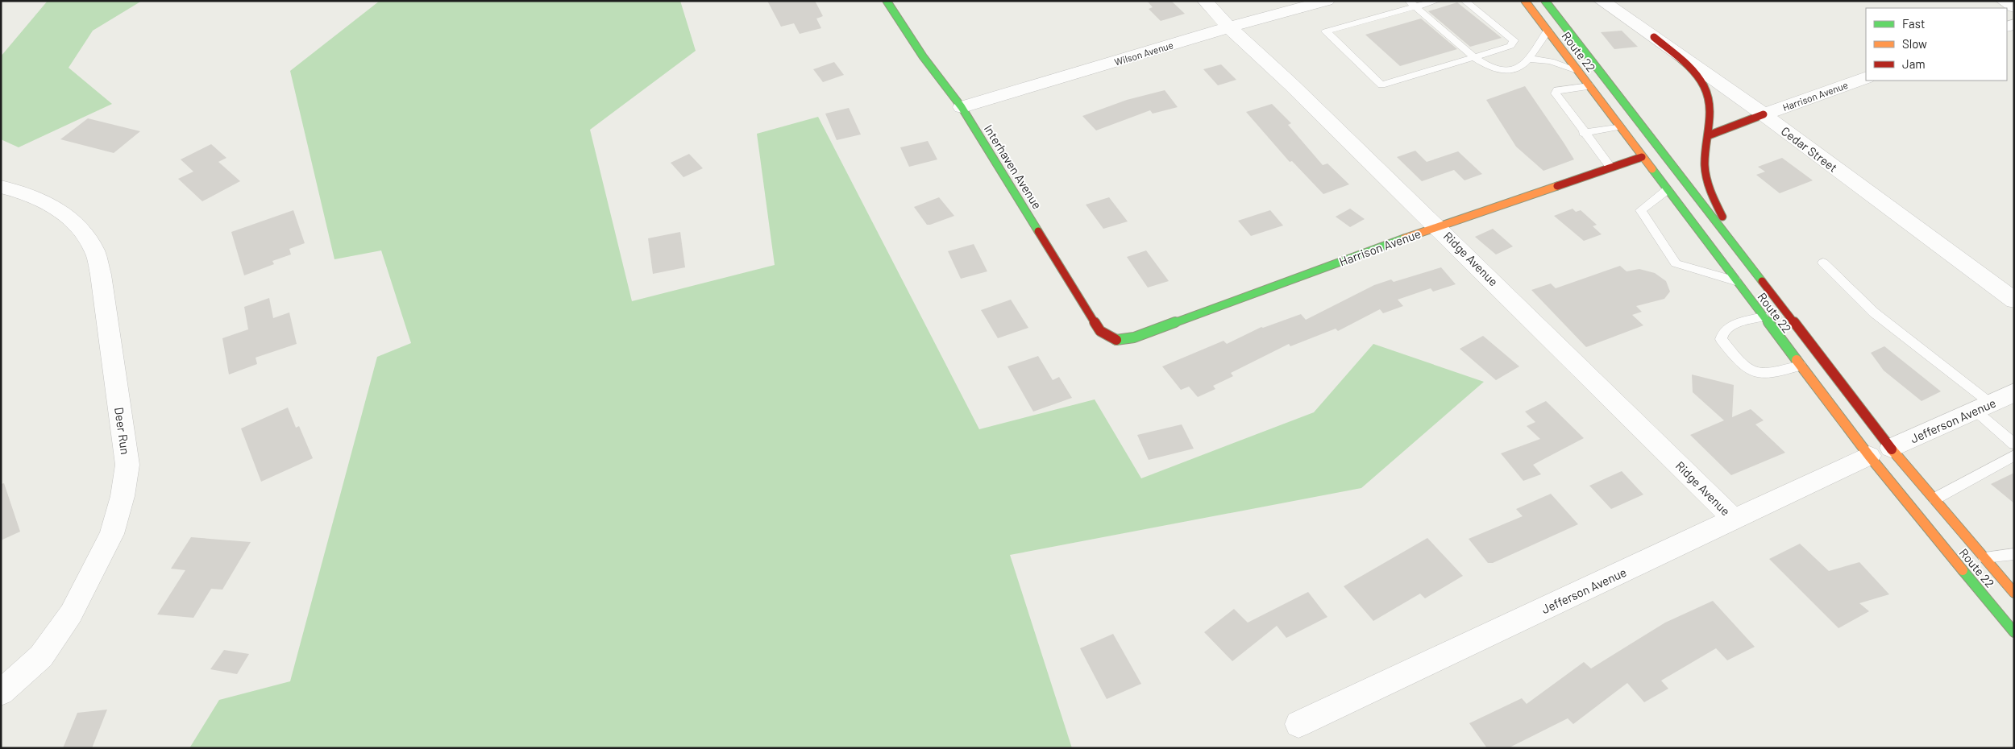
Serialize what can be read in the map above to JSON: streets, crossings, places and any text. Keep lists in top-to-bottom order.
{
  "streets": {
    "main road": ["Route 22", "Harrison Avenue", "Interhaven Avenue"],
    "street": [
      "Wilson Avenue",
      "Cedar Street",
      "Ridge Avenue",
      "Jefferson Avenue",
      "Deer Run"
    ]
  },
  "crossings": [
    ["Route 22", "Harrison Avenue"],
    ["Route 22", "Jefferson Avenue"],
    ["Wilson Avenue", "Interhaven Avenue"],
    ["Wilson Avenue", "Ridge Avenue"],
    ["Harrison Avenue", "Cedar Street"],
    ["Harrison Avenue", "Interhaven Avenue"],
    ["Harrison Avenue", "Ridge Avenue"],
    ["Ridge Avenue", "Jefferson Avenue"]
  ],
  "legend": ["Fast", "Slow", "Jam"]
}
